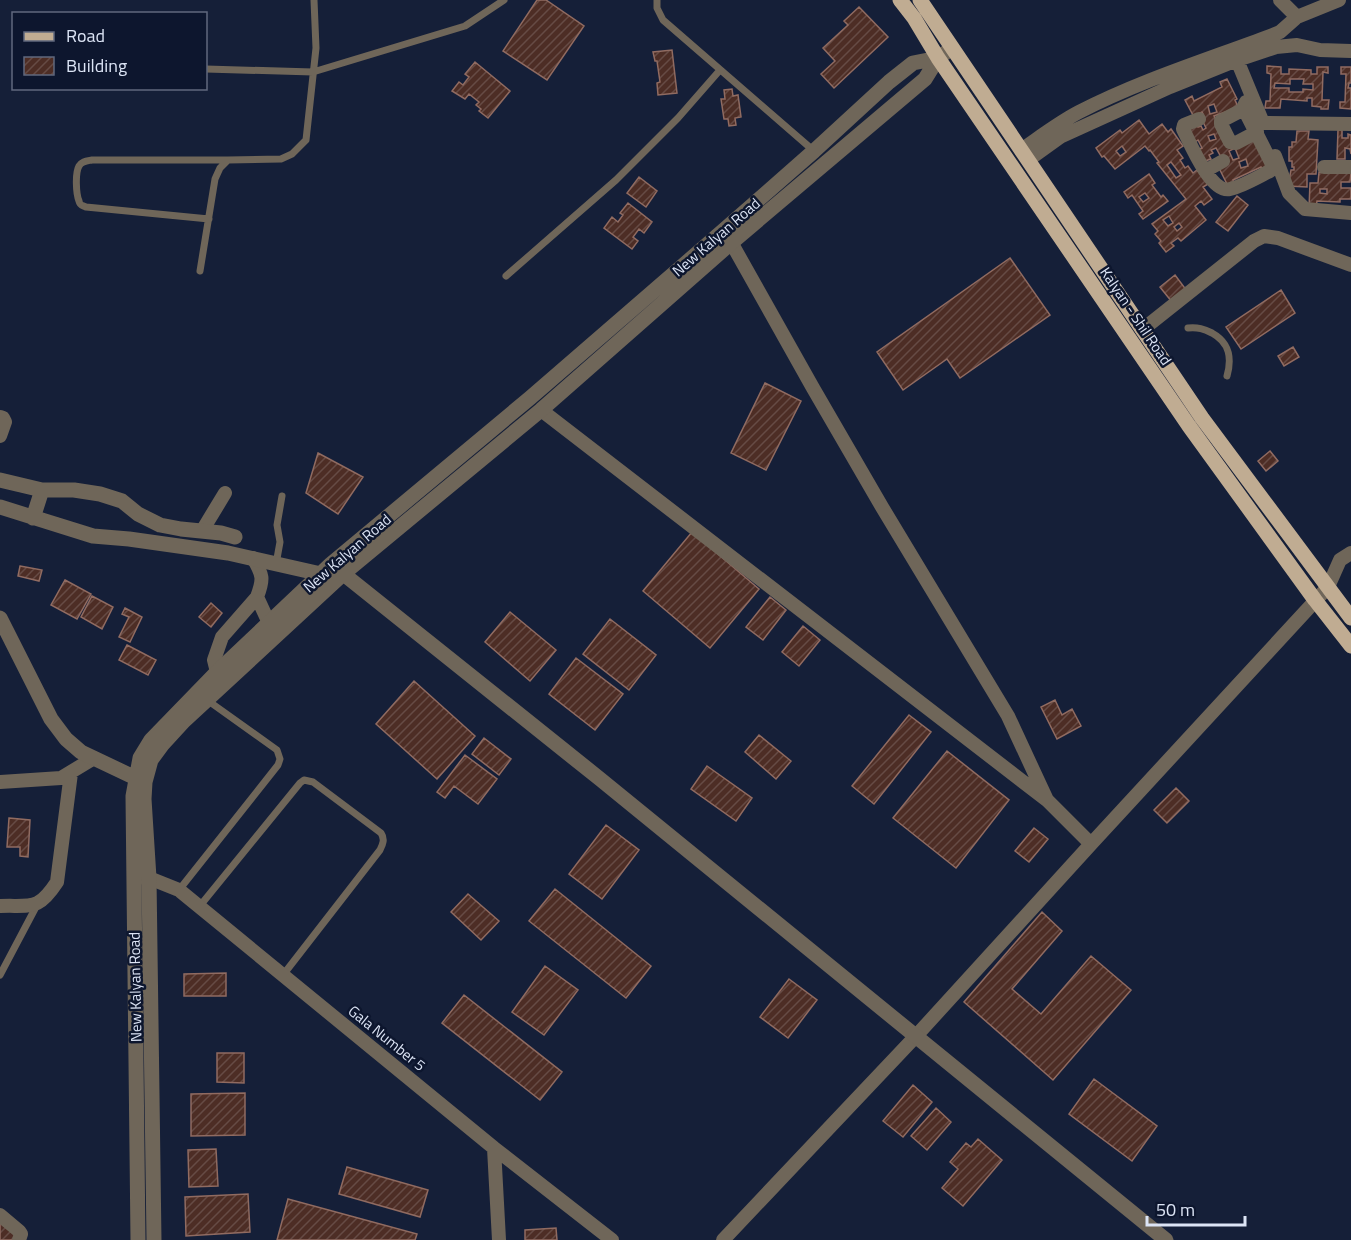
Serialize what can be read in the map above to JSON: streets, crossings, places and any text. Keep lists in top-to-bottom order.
{
  "streets": {
    "main road": ["Kalyan - Shil Road"],
    "street": ["New Kalyan Road", "Gala Number 5"]
  },
  "crossings": [
    ["New Kalyan Road", "Kalyan - Shil Road"],
    ["New Kalyan Road", "Gala Number 5"]
  ],
  "legend": ["Road", "Building"],
  "scale_bar": "50 m"
}
